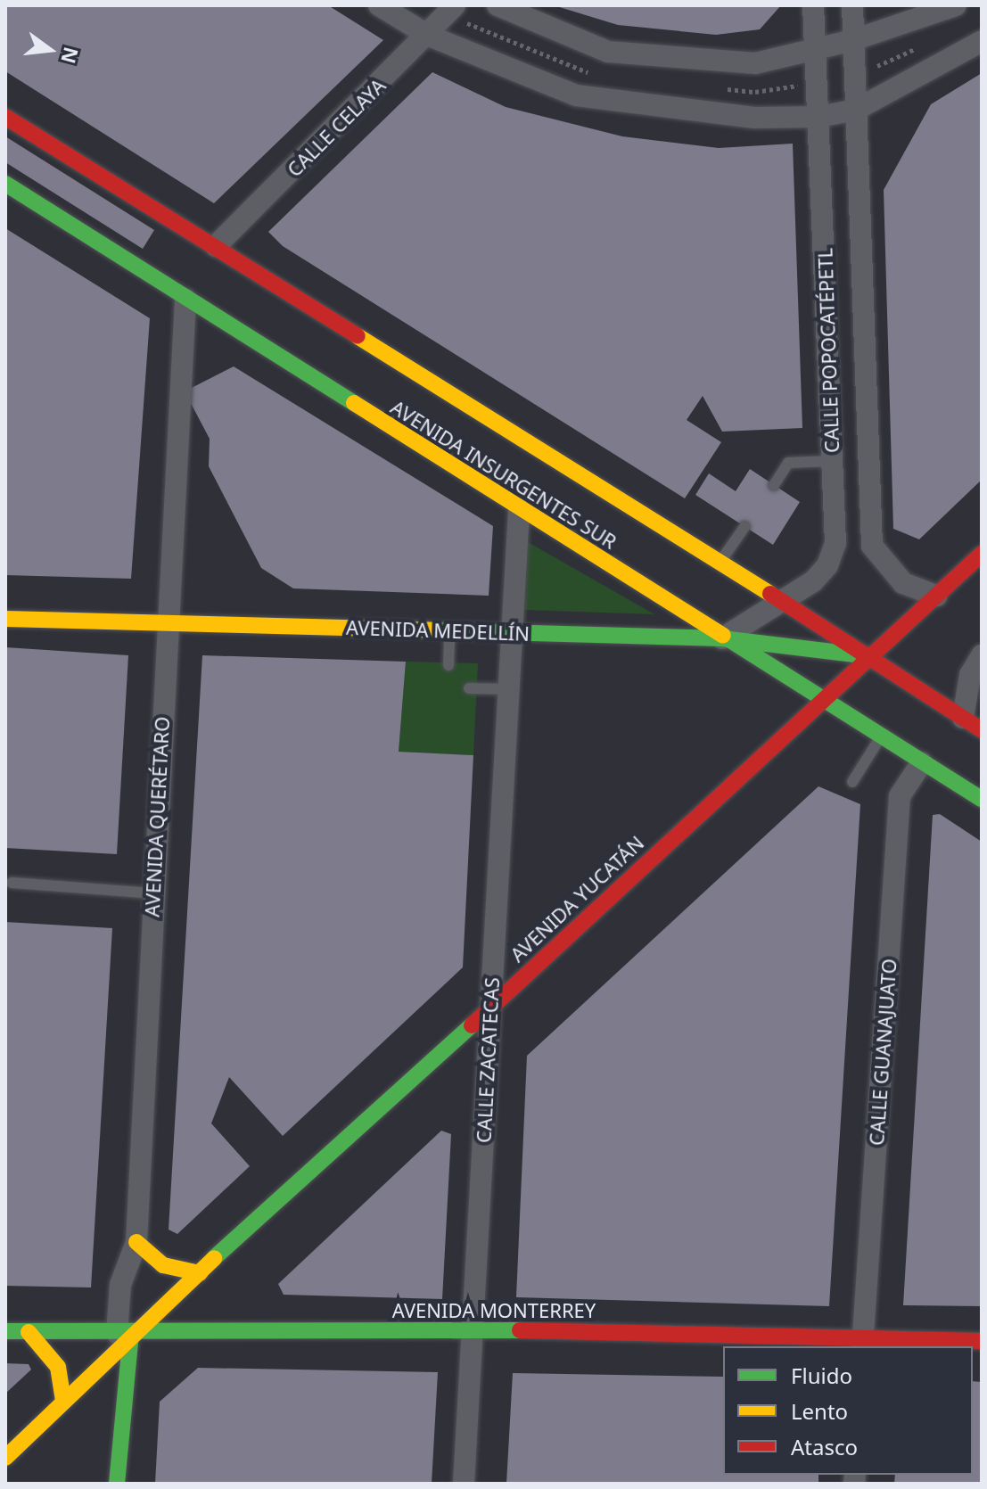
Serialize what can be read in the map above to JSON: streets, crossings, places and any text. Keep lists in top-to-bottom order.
{
  "streets": {
    "main road": [
      "AVENIDA INSURGENTES SUR",
      "AVENIDA MEDELLÍN",
      "AVENIDA QUERÉTARO",
      "AVENIDA YUCATÁN",
      "AVENIDA MONTERREY"
    ],
    "street": [
      "CALLE CELAYA",
      "CALLE POPOCATÉPETL",
      "CALLE GUANAJUATO",
      "CALLE ZACATECAS"
    ]
  },
  "crossings": [
    ["CALLE CELAYA", "AVENIDA INSURGENTES SUR"],
    ["CALLE POPOCATÉPETL", "AVENIDA INSURGENTES SUR"],
    ["CALLE POPOCATÉPETL", "AVENIDA MEDELLÍN"],
    ["CALLE POPOCATÉPETL", "AVENIDA YUCATÁN"],
    ["AVENIDA INSURGENTES SUR", "AVENIDA MEDELLÍN"],
    ["AVENIDA INSURGENTES SUR", "AVENIDA QUERÉTARO"],
    ["AVENIDA INSURGENTES SUR", "AVENIDA YUCATÁN"],
    ["AVENIDA INSURGENTES SUR", "CALLE GUANAJUATO"],
    ["AVENIDA INSURGENTES SUR", "CALLE ZACATECAS"],
    ["AVENIDA MEDELLÍN", "AVENIDA QUERÉTARO"],
    ["AVENIDA MEDELLÍN", "AVENIDA YUCATÁN"],
    ["AVENIDA MEDELLÍN", "CALLE ZACATECAS"],
    ["AVENIDA QUERÉTARO", "AVENIDA YUCATÁN"],
    ["AVENIDA QUERÉTARO", "AVENIDA MONTERREY"],
    ["AVENIDA YUCATÁN", "CALLE ZACATECAS"],
    ["AVENIDA YUCATÁN", "AVENIDA MONTERREY"],
    ["CALLE GUANAJUATO", "AVENIDA MONTERREY"],
    ["CALLE ZACATECAS", "AVENIDA MONTERREY"]
  ],
  "legend": ["Fluido", "Lento", "Atasco"],
  "north": "right"
}
